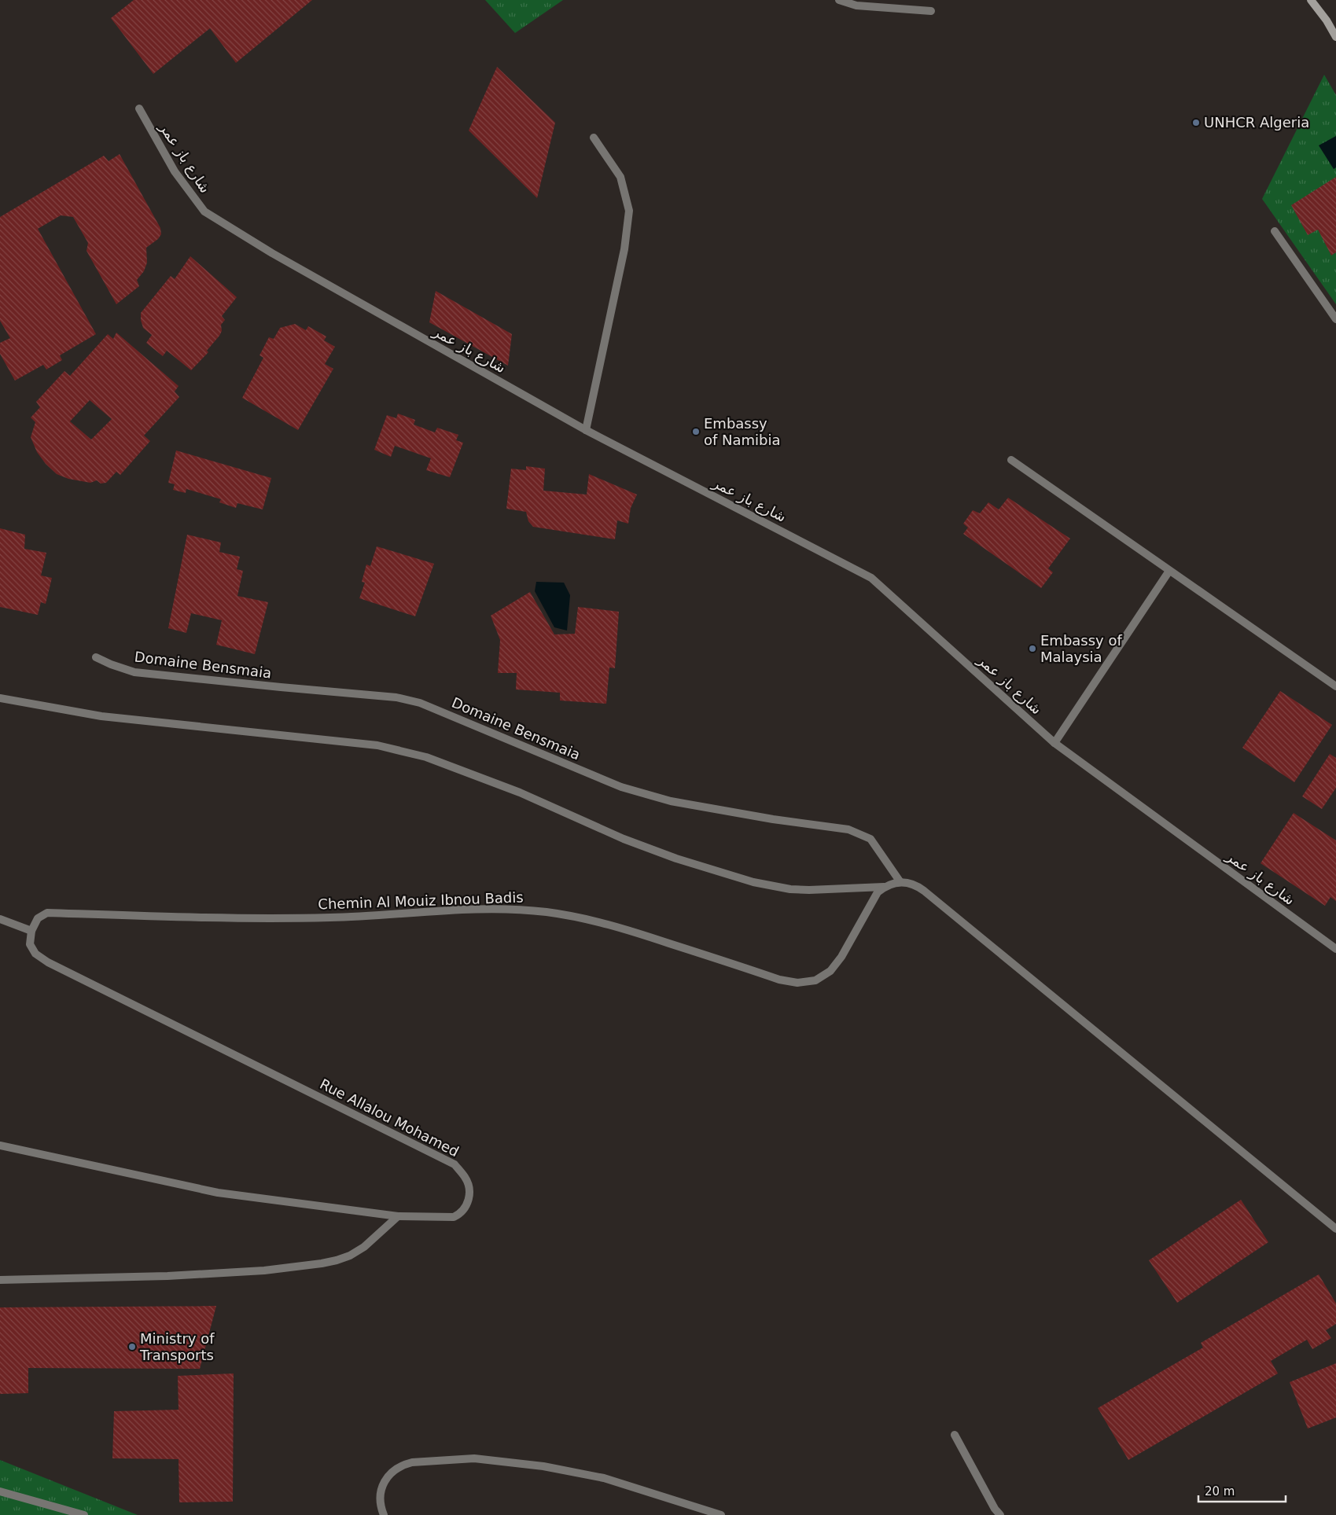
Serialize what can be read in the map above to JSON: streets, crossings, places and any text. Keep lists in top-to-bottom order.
{
  "streets": {
    "street": [
      "شارع باز عمر",
      "Domaine Bensmaia",
      "Chemin Al Mouiz Ibnou Badis",
      "Rue Allalou Mohamed"
    ]
  },
  "crossings": [
    ["Chemin Al Mouiz Ibnou Badis", "Rue Allalou Mohamed"]
  ],
  "places": [
    "UNHCR Algeria",
    "Embassy of Namibia",
    "Embassy of Malaysia",
    "Ministry of Transports"
  ],
  "scale_bar": "20 m"
}
